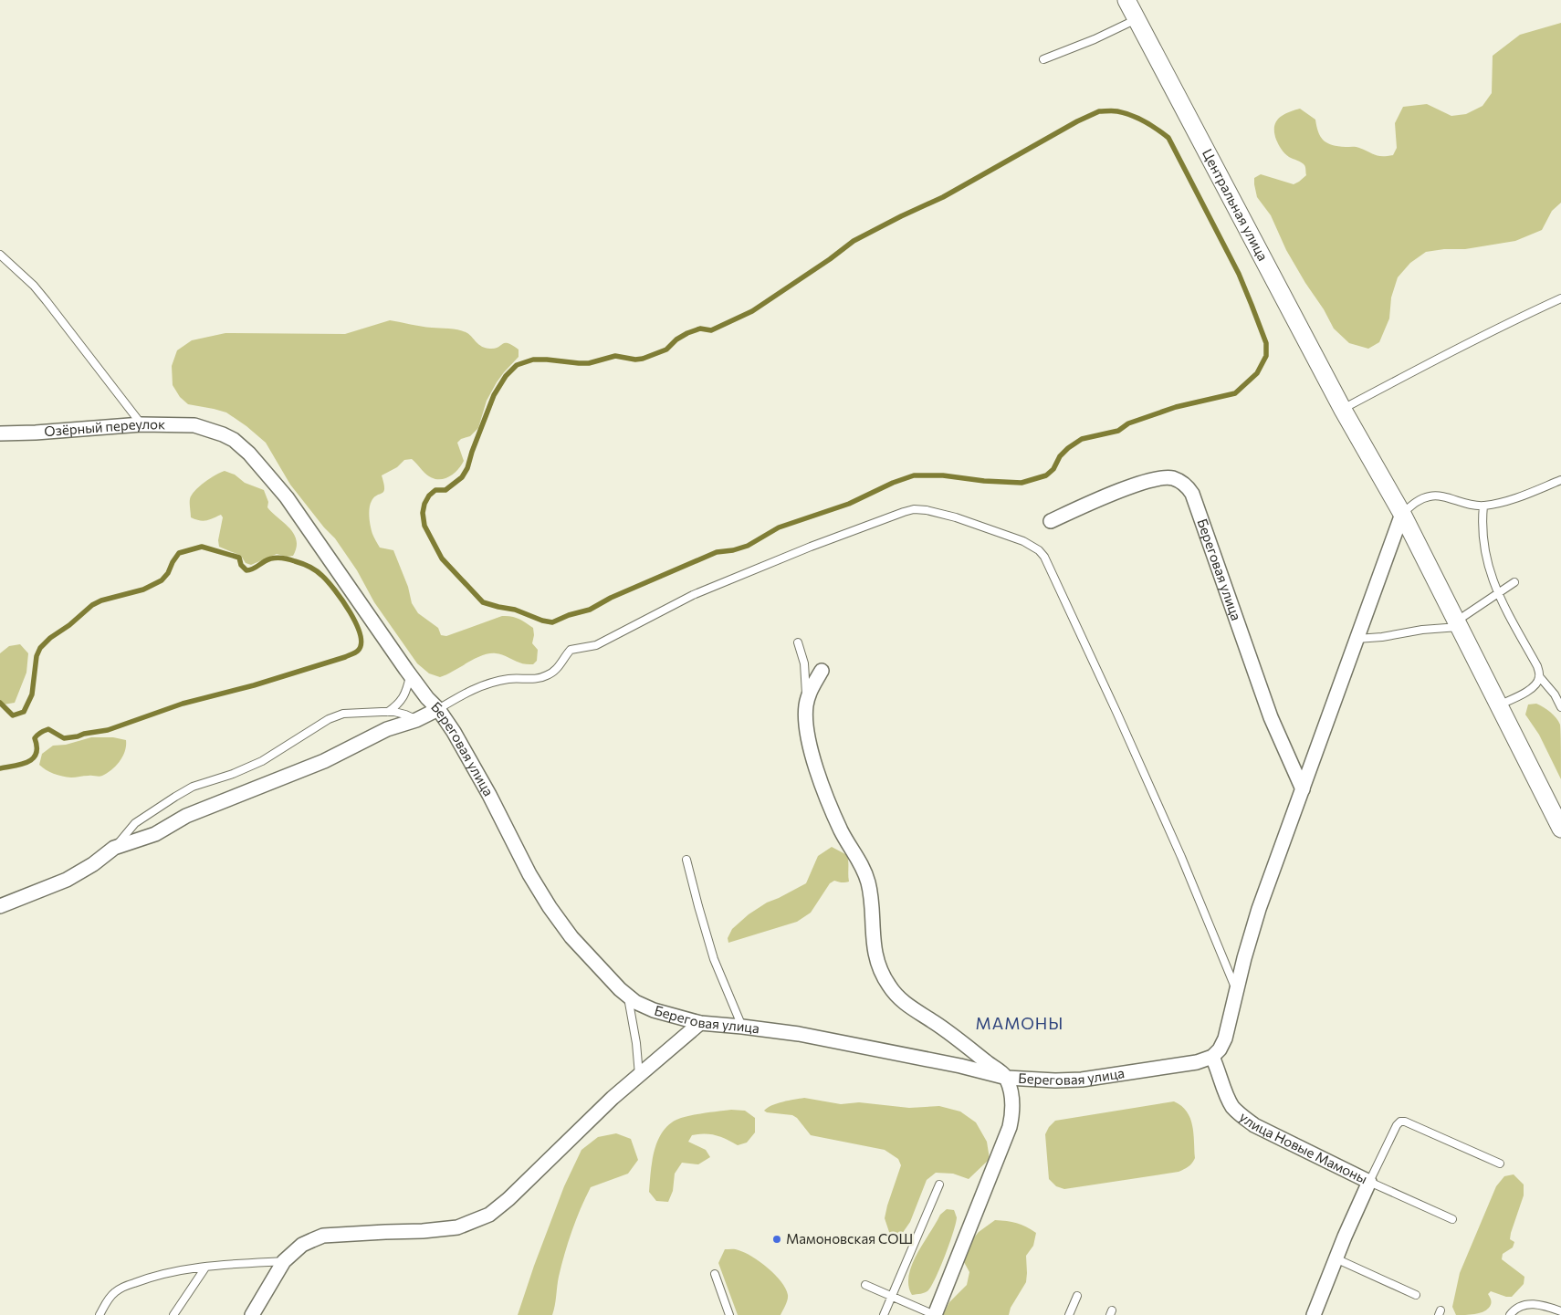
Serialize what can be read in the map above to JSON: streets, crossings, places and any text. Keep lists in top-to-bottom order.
{
  "streets": {
    "street": [
      "Центральная улица",
      "Озёрный переулок",
      "Береговая улица",
      "улица Новые Мамоны"
    ]
  },
  "crossings": [
    ["Озёрный переулок", "Береговая улица"],
    ["Береговая улица", "улица Новые Мамоны"]
  ],
  "districts": ["МАМОНЫ"],
  "places": ["Мамоновская СОШ"]
}
